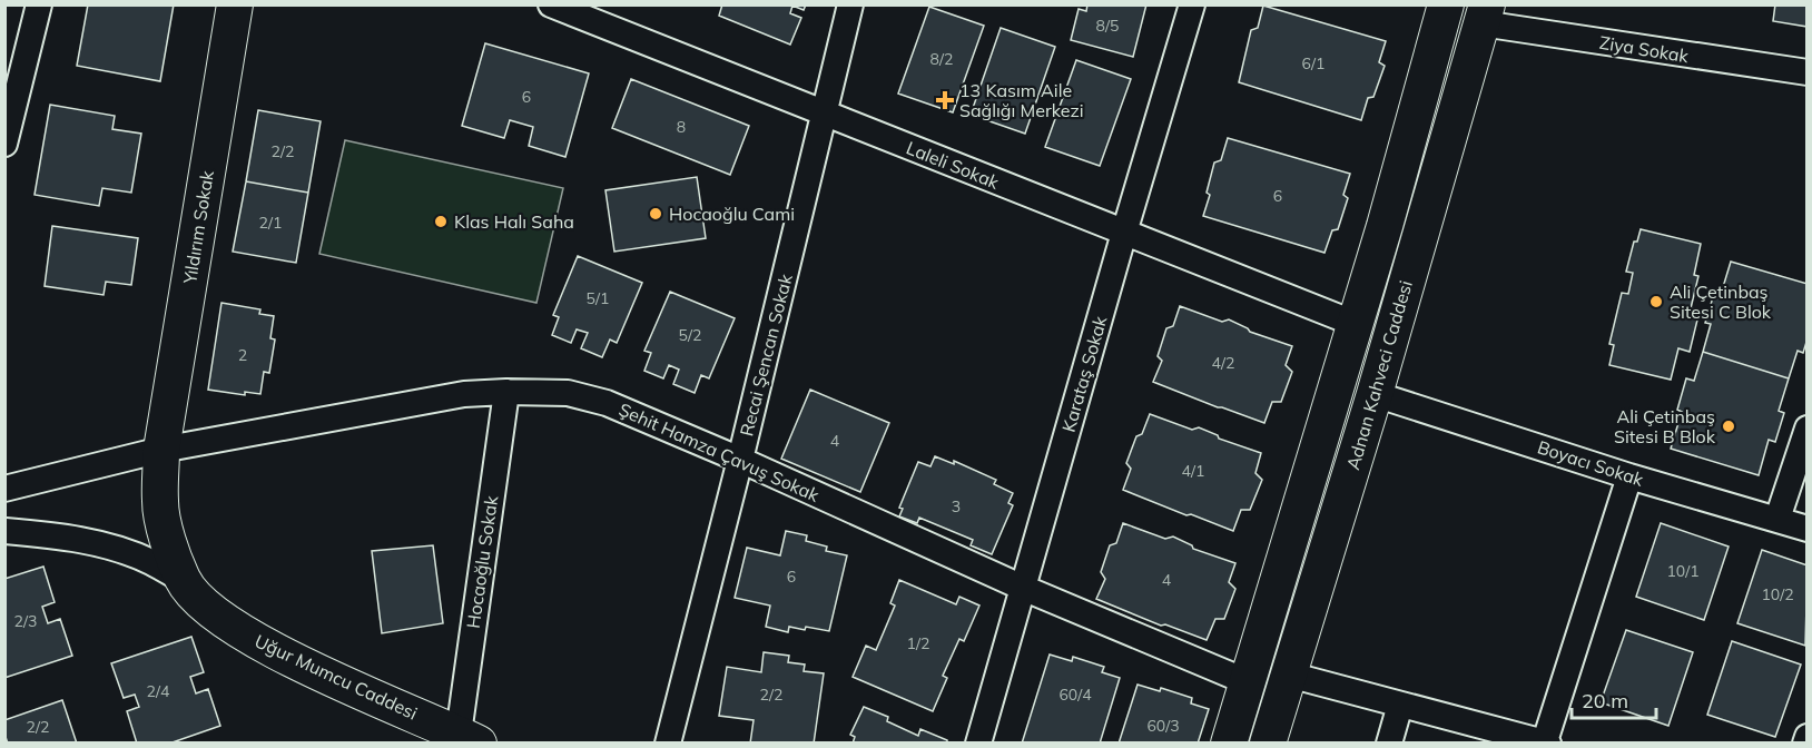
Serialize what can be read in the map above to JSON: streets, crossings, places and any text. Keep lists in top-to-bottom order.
{
  "streets": {
    "main road": ["Yıldırım Sokak", "Adnan Kahveci Caddesi", "Uğur Mumcu Caddesi"],
    "street": [
      "Ziya Sokak",
      "Laleli Sokak",
      "Recai Şencan Sokak",
      "Karataş Sokak",
      "Şehit Hamza Çavuş Sokak",
      "Boyacı Sokak",
      "Hocaoğlu Sokak"
    ]
  },
  "crossings": [
    ["Ziya Sokak", "Adnan Kahveci Caddesi"],
    ["Laleli Sokak", "Recai Şencan Sokak"],
    ["Laleli Sokak", "Karataş Sokak"],
    ["Laleli Sokak", "Adnan Kahveci Caddesi"],
    ["Yıldırım Sokak", "Şehit Hamza Çavuş Sokak"],
    ["Yıldırım Sokak", "Uğur Mumcu Caddesi"],
    ["Recai Şencan Sokak", "Şehit Hamza Çavuş Sokak"],
    ["Karataş Sokak", "Şehit Hamza Çavuş Sokak"],
    ["Adnan Kahveci Caddesi", "Şehit Hamza Çavuş Sokak"],
    ["Adnan Kahveci Caddesi", "Boyacı Sokak"],
    ["Şehit Hamza Çavuş Sokak", "Hocaoğlu Sokak"],
    ["Şehit Hamza Çavuş Sokak", "Uğur Mumcu Caddesi"],
    ["Hocaoğlu Sokak", "Uğur Mumcu Caddesi"]
  ],
  "places": {
    "health": ["13 Kasım Aile Sağlığı Merkezi"],
    "other": [
      "Hocaoğlu Cami",
      "Klas Halı Saha",
      "Ali Çetinbaş Sitesi C Blok",
      "Ali Çetinbaş Sitesi B Blok"
    ]
  },
  "house_numbers": [
    "8/5",
    "8/2",
    "6/1",
    "6",
    "8",
    "2/2",
    "6",
    "2/1",
    "5/1",
    "5/2",
    "2",
    "4/2",
    "4",
    "4/1",
    "3",
    "10/1",
    "6",
    "4",
    "10/2",
    "2/3",
    "1/2",
    "2/4",
    "2/2",
    "60/4",
    "60/3",
    "2/2"
  ],
  "scale_bar": "20 m"
}
